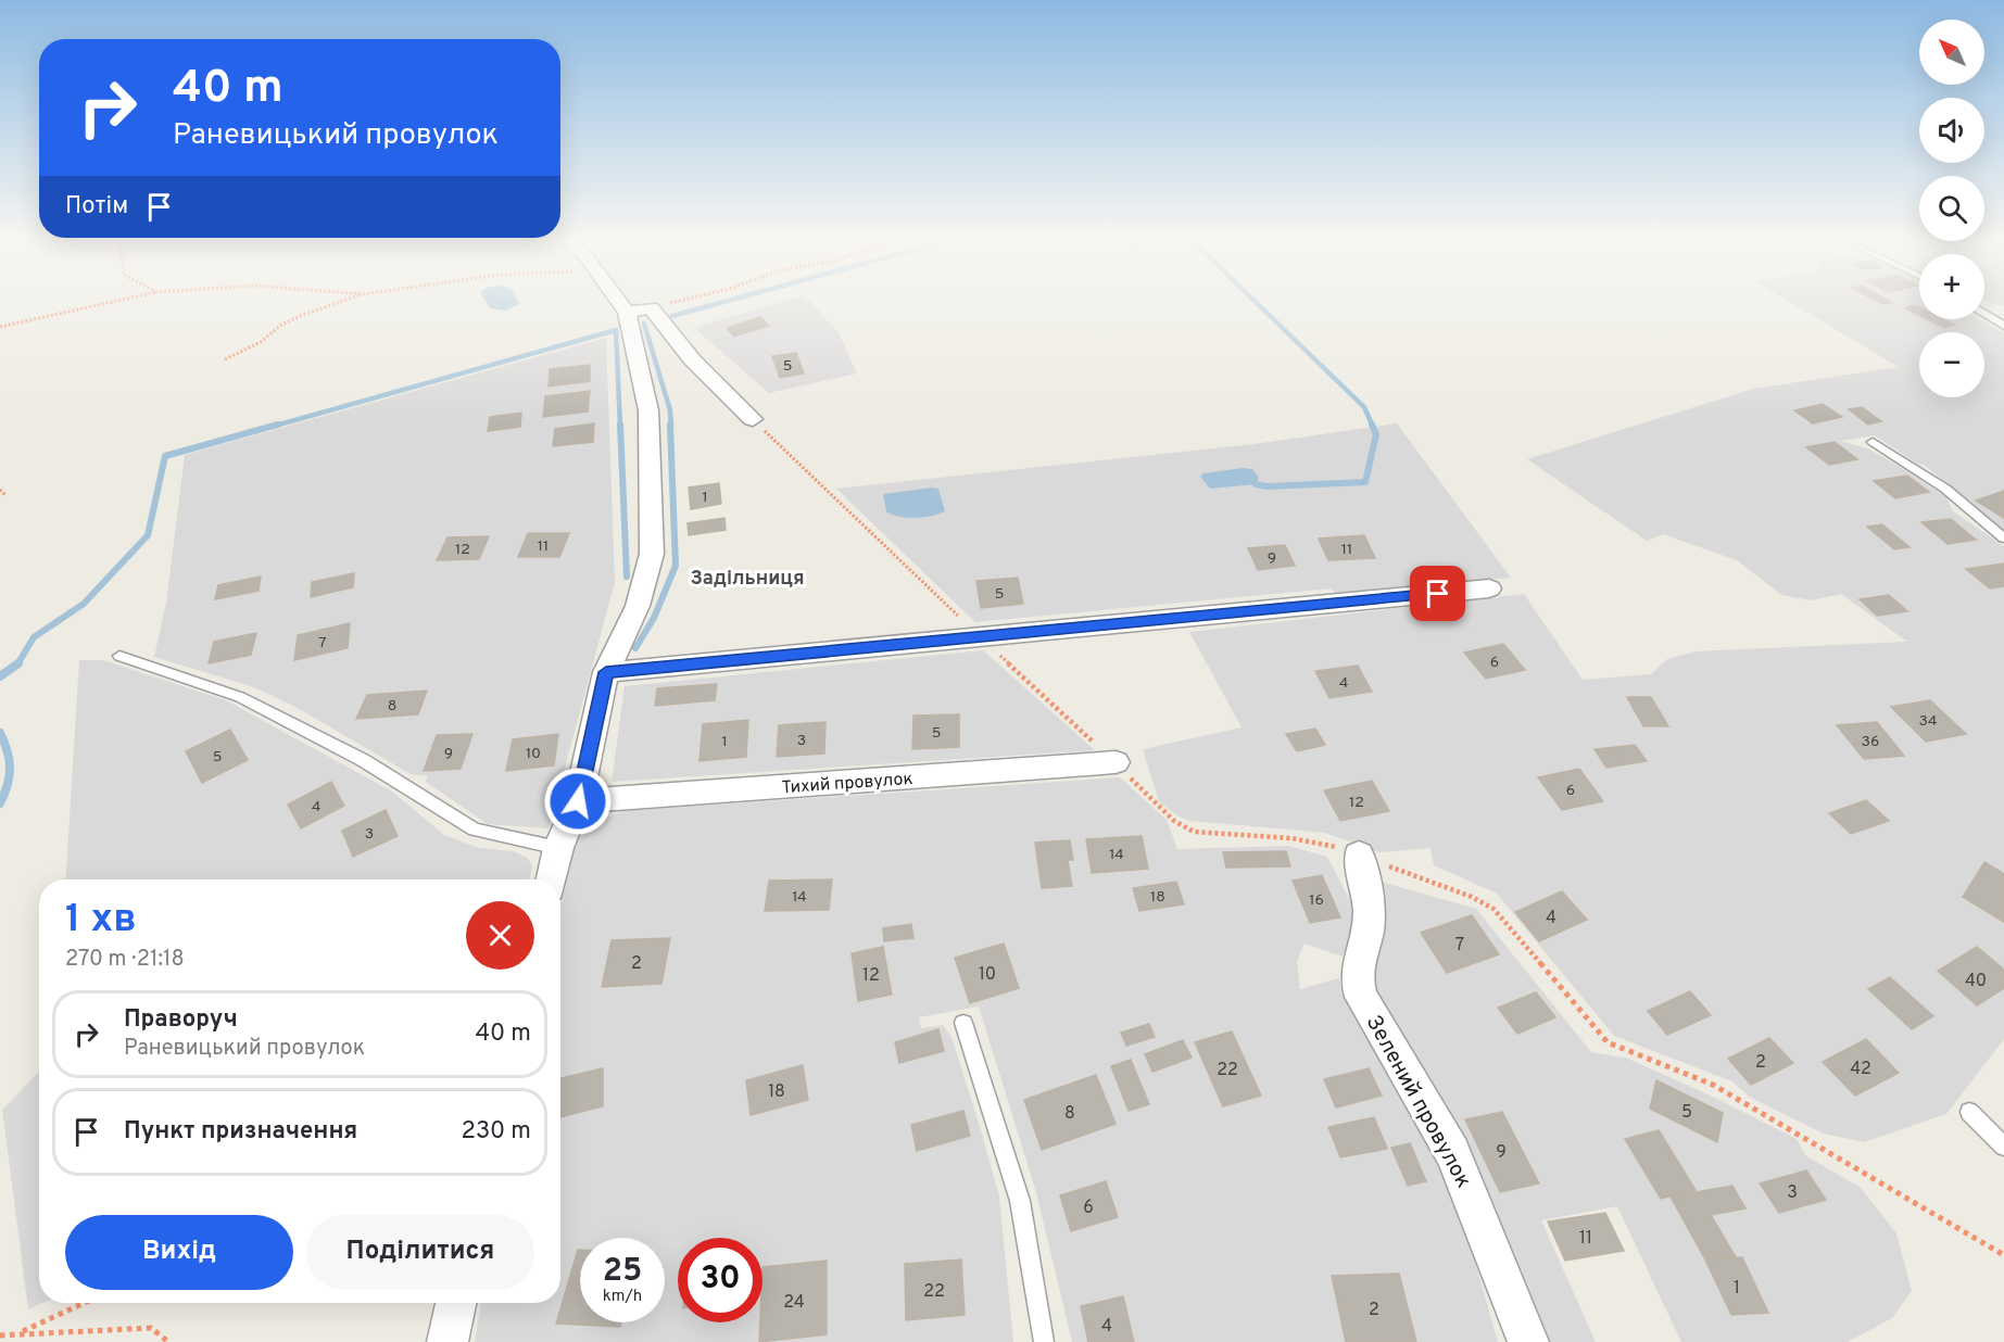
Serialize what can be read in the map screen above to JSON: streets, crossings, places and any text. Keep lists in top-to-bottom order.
{
  "streets": {
    "street": ["Тихий провулок", "Зелений провулок"]
  },
  "districts": ["Задільниця"],
  "house_numbers": [
    "5",
    "1",
    "11",
    "12",
    "11",
    "9",
    "5",
    "7",
    "6",
    "4",
    "8",
    "34",
    "5",
    "3",
    "1",
    "36",
    "9",
    "10",
    "5",
    "6",
    "12",
    "4",
    "3",
    "14",
    "14",
    "18",
    "16",
    "4",
    "7",
    "2",
    "10",
    "12",
    "40",
    "2",
    "42",
    "22",
    "18",
    "5",
    "8",
    "9",
    "3",
    "6",
    "11",
    "1",
    "22",
    "24",
    "2",
    "4"
  ],
  "north": "top left",
  "page": {
    "map_buttons": ["+", "−"],
    "turn": ["40 m", "Раневицький провулок"],
    "then": "Потім",
    "heading": ["1 хв", "270 m · 21:18"],
    "list": [
      {
        "name": "Праворуч",
        "note": "Раневицький провулок",
        "value": "40 m"
      },
      {
        "name": "Пункт призначення",
        "value": "230 m"
      }
    ],
    "buttons": ["Вихід", "Поділитися"],
    "speed": "25 km/h",
    "limit": "30"
  }
}
